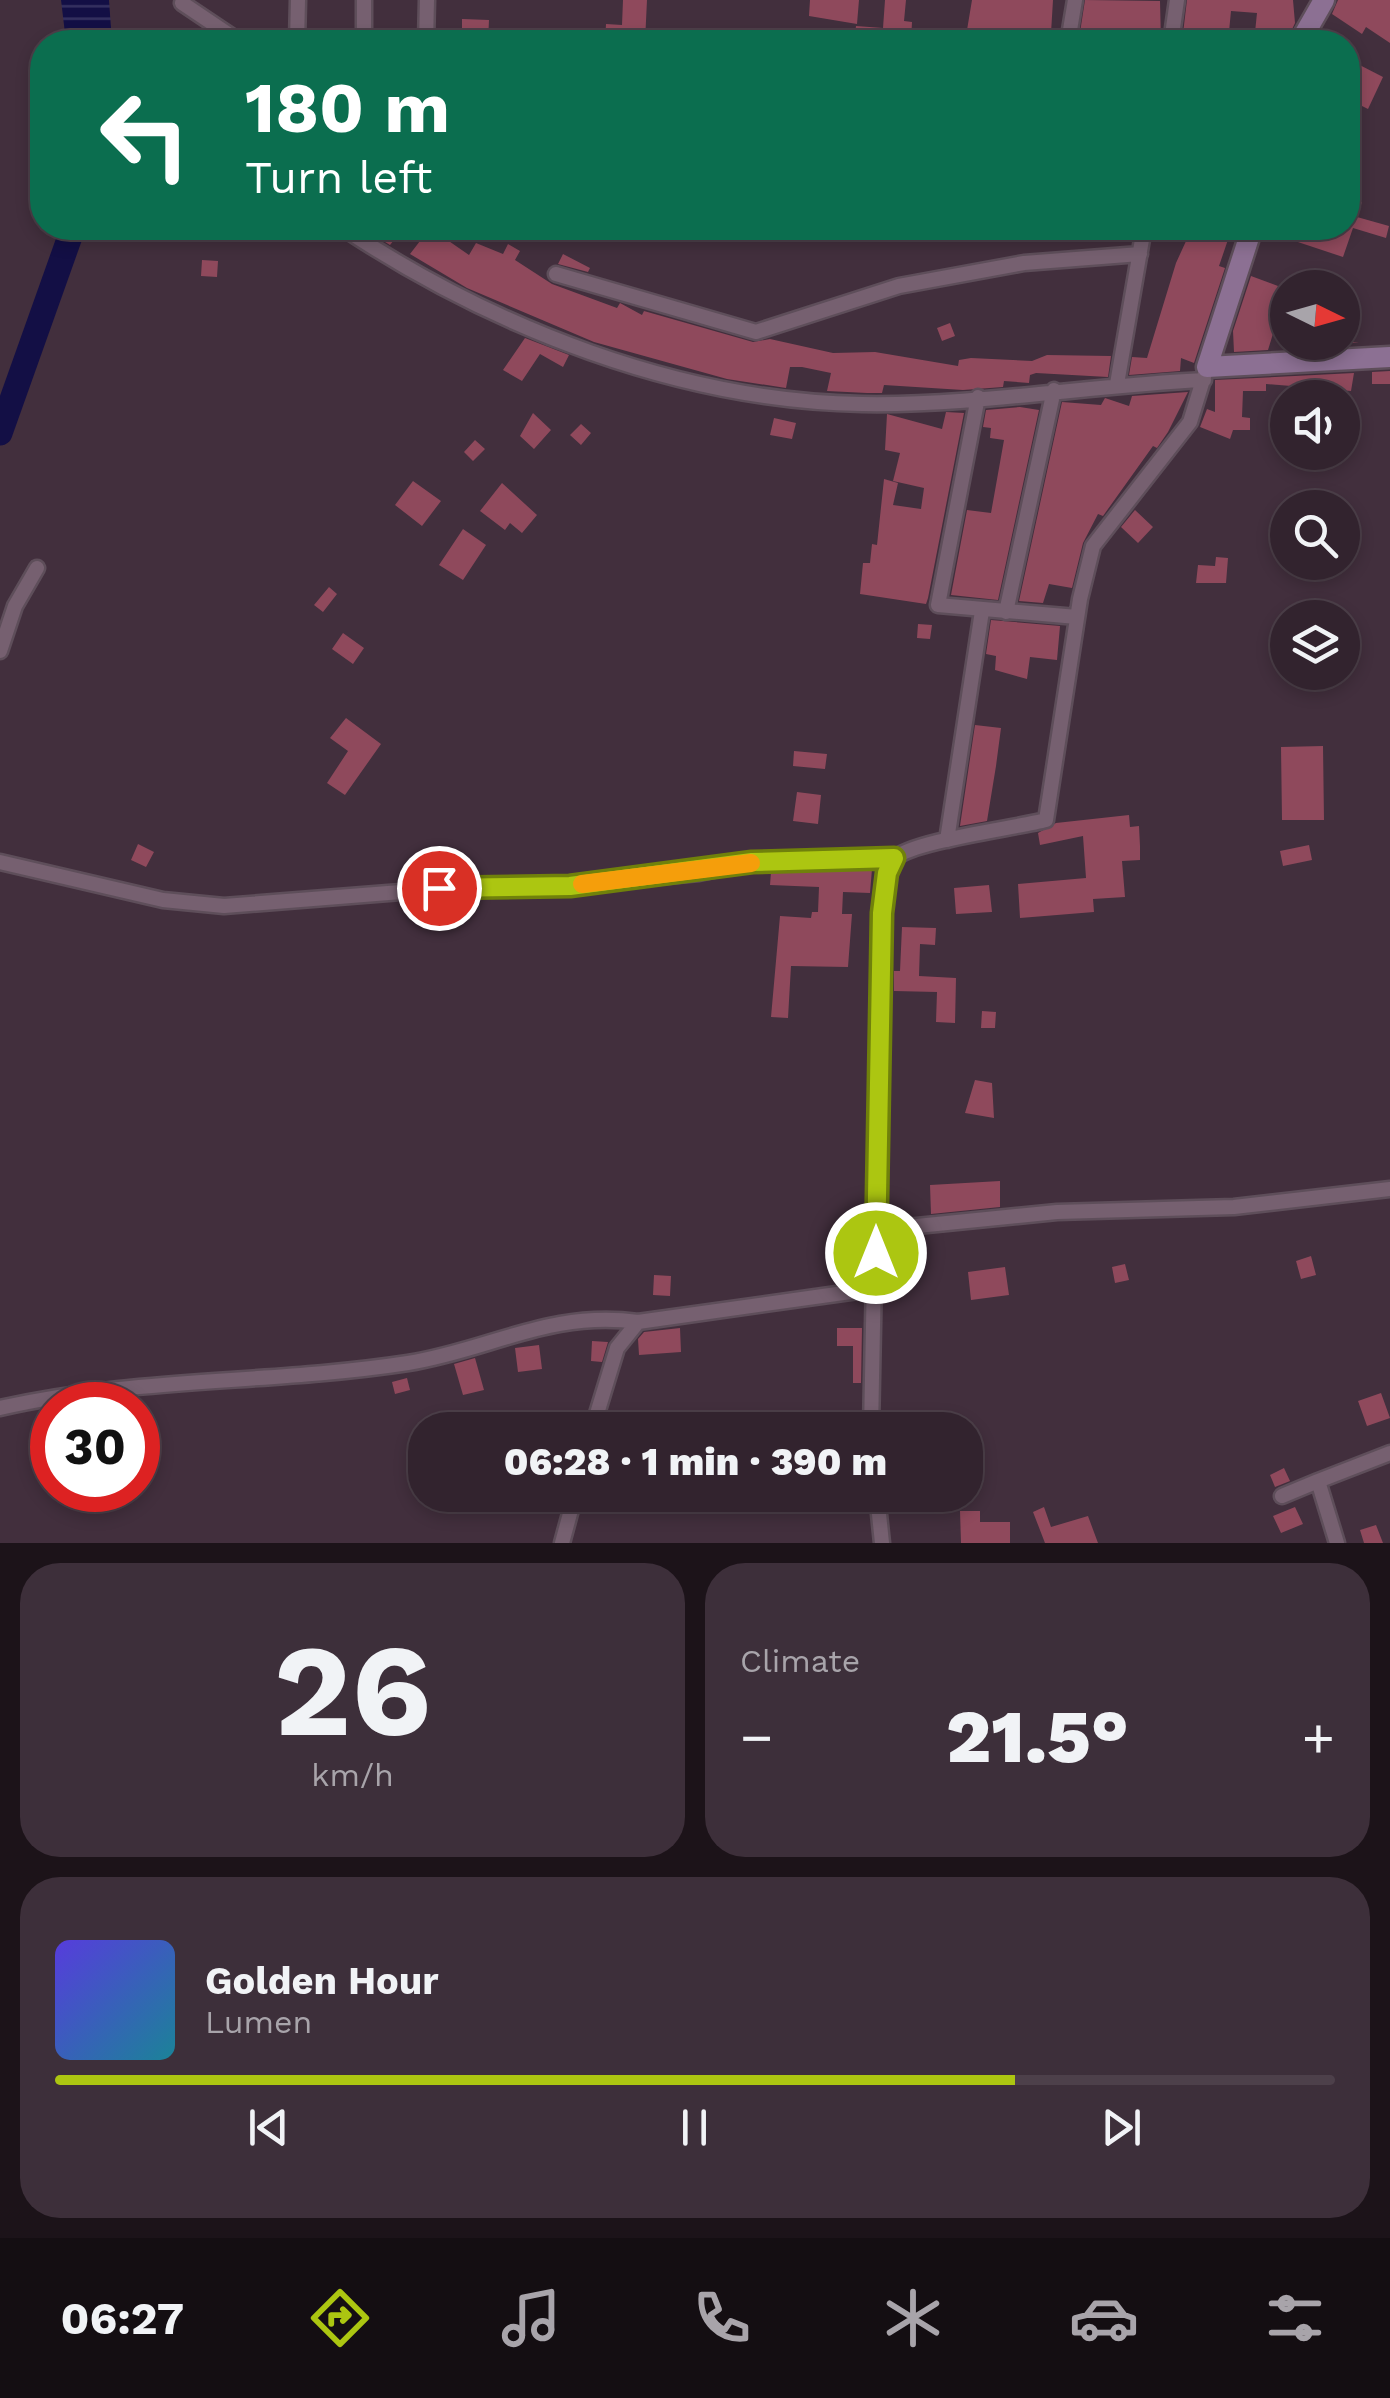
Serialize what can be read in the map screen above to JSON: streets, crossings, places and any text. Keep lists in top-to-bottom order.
{
  "north": "right",
  "page": {
    "turn": ["180 m", "Turn left"],
    "limit": "30",
    "trip": "06:28 · 1 min · 390 m",
    "tile": [
      ["26", "km/h"],
      "Climate"
    ],
    "heat": ["−", "21.5°", "+"],
    "song": ["Golden Hour", "Lumen"],
    "tabs": "06:27"
  }
}
